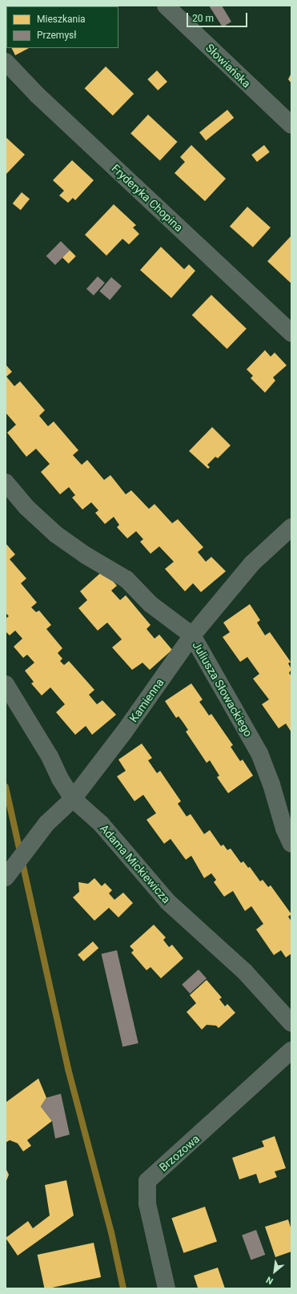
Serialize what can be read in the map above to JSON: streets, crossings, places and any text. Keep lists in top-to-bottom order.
{
  "streets": {
    "street": [
      "Słowiańska",
      "Fryderyka Chopina",
      "Juliusza Słowackiego",
      "Kamienna",
      "Adama Mickiewicza",
      "Brzozowa"
    ]
  },
  "crossings": [
    ["Juliusza Słowackiego", "Kamienna"],
    ["Kamienna", "Adama Mickiewicza"]
  ],
  "legend": ["Mieszkania", "Przemysł"],
  "scale_bar": "20 m",
  "north": "bottom left"
}
